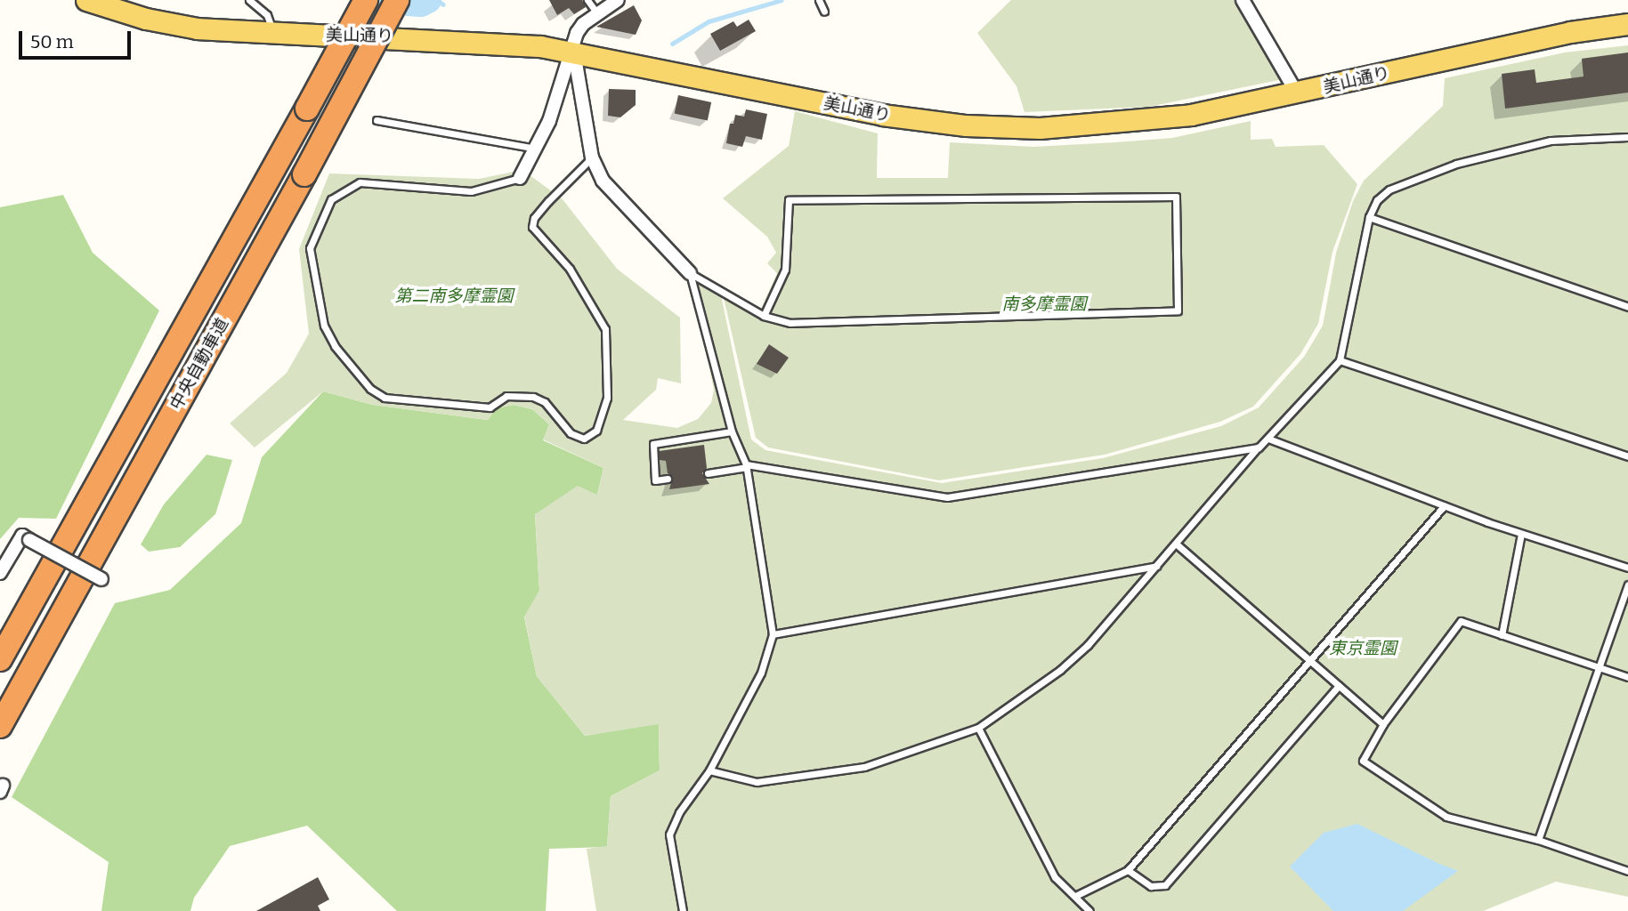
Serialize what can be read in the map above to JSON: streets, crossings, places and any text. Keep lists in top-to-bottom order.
{
  "streets": {
    "highway": ["中央自動車道"],
    "main road": ["美山通り"]
  },
  "parks": ["第二南多摩霊園", "南多摩霊園", "東京霊園"],
  "scale_bar": "50 m"
}
